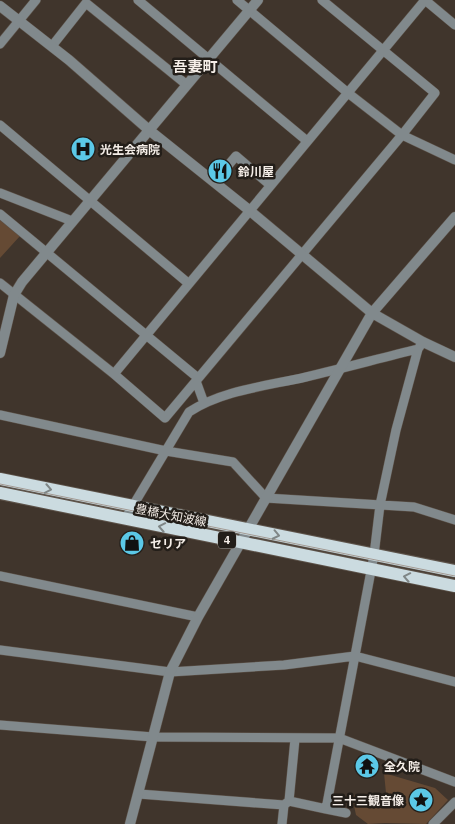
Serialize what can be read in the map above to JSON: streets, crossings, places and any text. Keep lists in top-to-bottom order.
{
  "streets": {
    "main road": ["豊橋大知波線", "4"]
  },
  "districts": ["吾妻町"],
  "places": {
    "hospital": ["光生会病院"],
    "restaurant": ["鈴川屋"],
    "shop": ["セリア"],
    "temple": ["全久院"],
    "place": ["三十三観音像"]
  }
}
